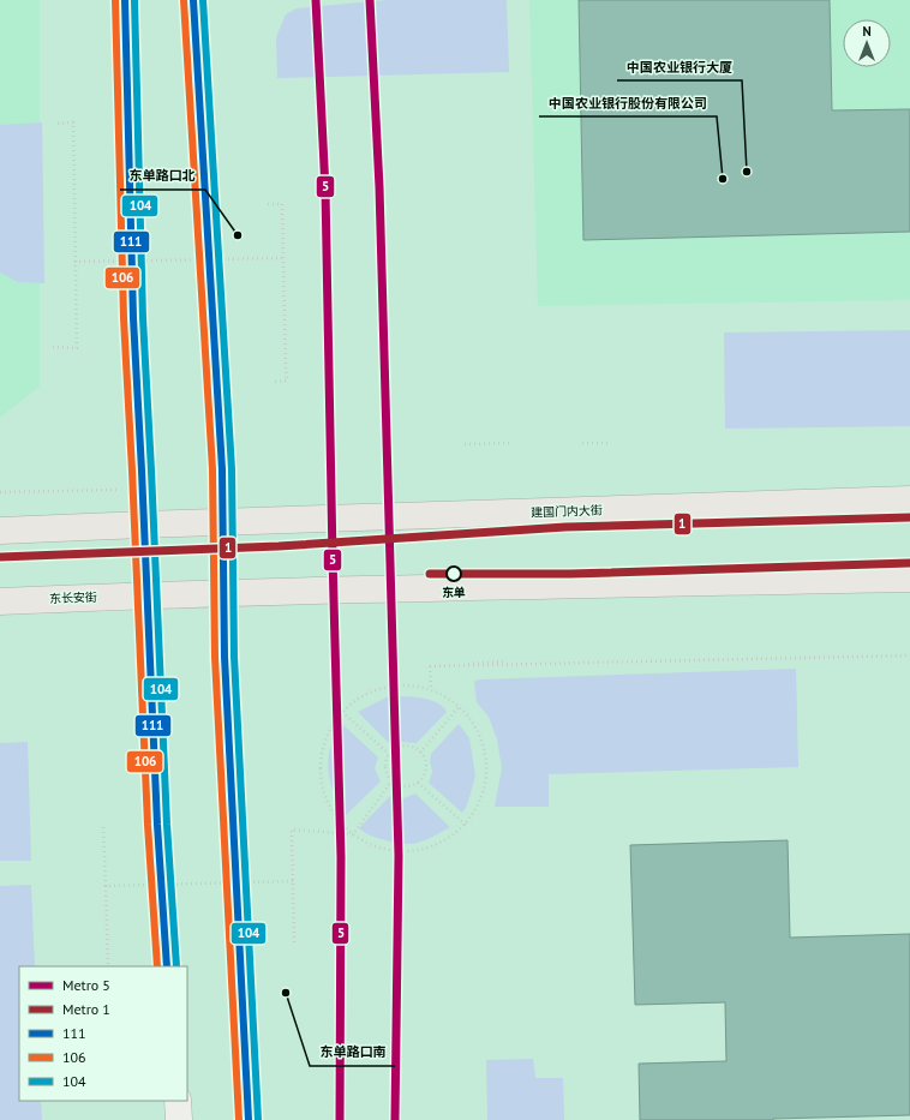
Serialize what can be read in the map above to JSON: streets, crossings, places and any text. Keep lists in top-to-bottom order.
{
  "streets": {
    "highway": ["建国门内大街", "东长安街"]
  },
  "places": [
    "中国农业银行大厦",
    "中国农业银行股份有限公司",
    "东单路口北",
    "东单",
    "东单路口南"
  ],
  "lines": [
    "metro line 5",
    "transit line 111",
    "transit line 106",
    "transit line 104",
    "metro line 1"
  ],
  "legend": [
    "Metro 5",
    "Metro 1",
    "111",
    "106",
    "104"
  ],
  "north": "top"
}
